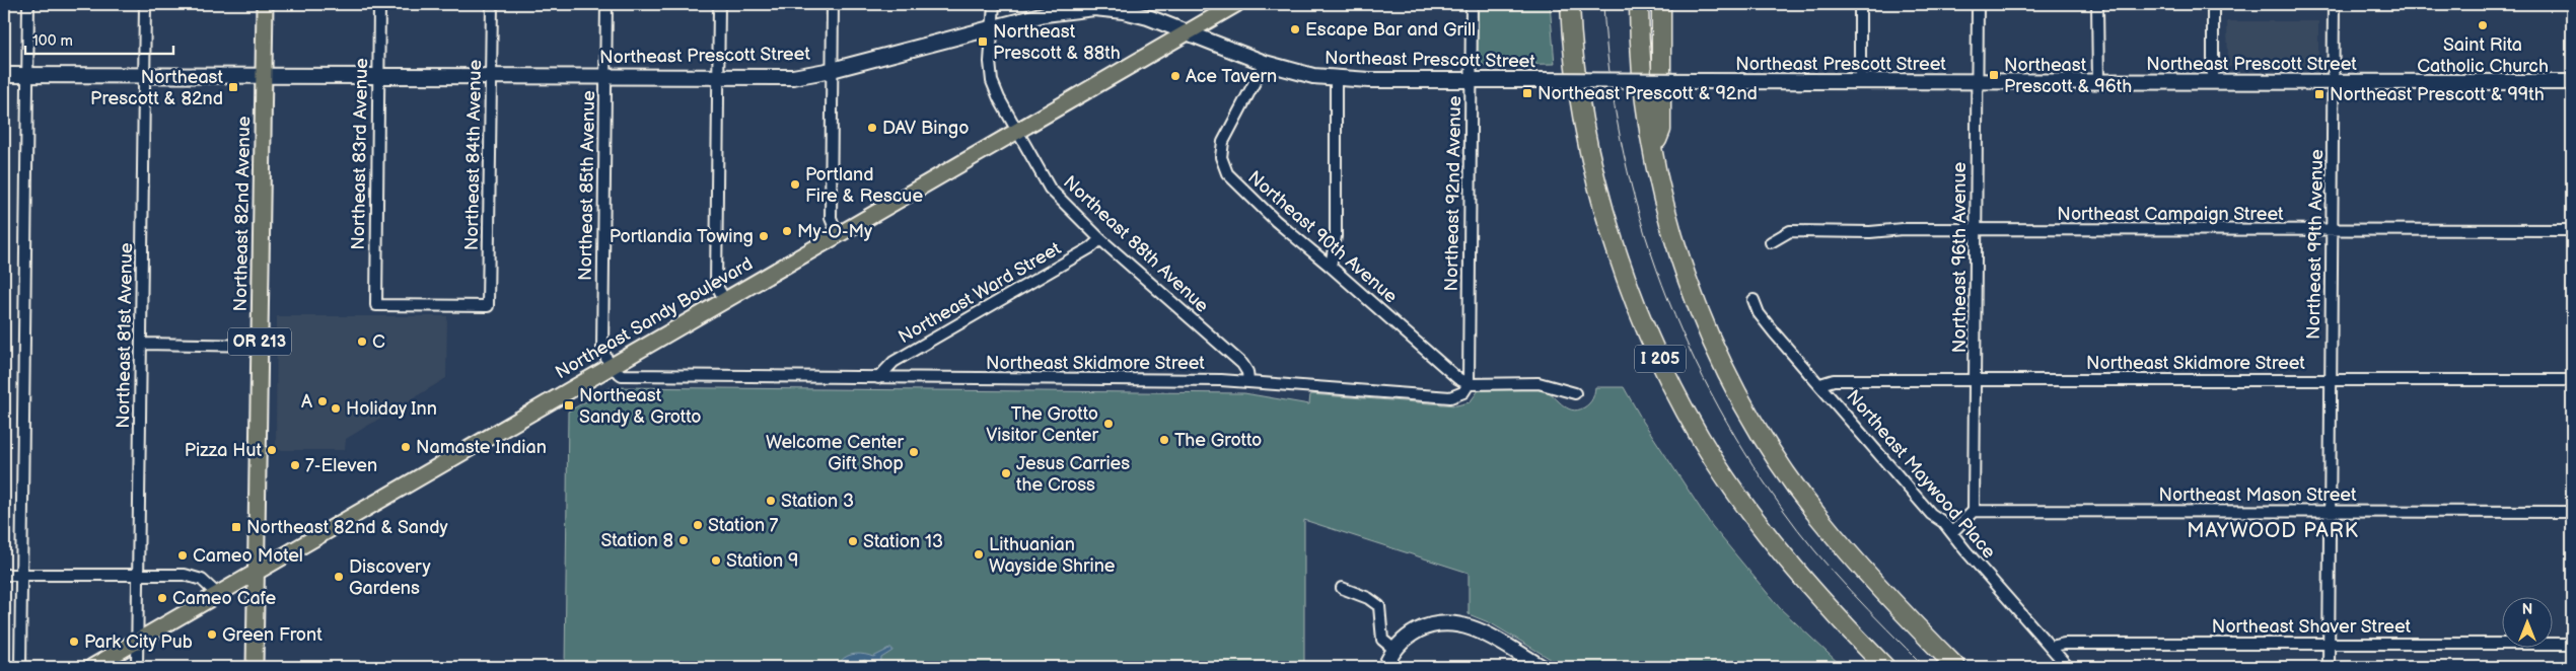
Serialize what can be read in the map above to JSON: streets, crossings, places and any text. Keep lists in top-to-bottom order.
{
  "streets": {
    "highway": ["I 205"],
    "main road": ["Northeast 82nd Avenue", "Northeast Sandy Boulevard", "OR 213"],
    "street": [
      "Northeast Prescott Street",
      "Northeast 83rd Avenue",
      "Northeast 84th Avenue",
      "Northeast 85th Avenue",
      "Northeast 92nd Avenue",
      "Northeast Campaign Street",
      "Northeast 90th Avenue",
      "Northeast 88th Avenue",
      "Northeast 99th Avenue",
      "Northeast 96th Avenue",
      "Northeast Ward Street",
      "Northeast 81st Avenue",
      "Northeast Skidmore Street",
      "Northeast Maywood Place",
      "Northeast Mason Street",
      "Northeast Shaver Street"
    ]
  },
  "crossings": [
    ["Northeast Prescott Street", "Northeast 83rd Avenue"],
    ["Northeast Prescott Street", "Northeast 84th Avenue"],
    ["Northeast Prescott Street", "Northeast 85th Avenue"],
    ["Northeast Prescott Street", "Northeast 92nd Avenue"],
    ["Northeast Prescott Street", "Northeast 82nd Avenue"],
    ["Northeast Prescott Street", "Northeast 90th Avenue"],
    ["Northeast Prescott Street", "Northeast 88th Avenue"],
    ["Northeast Prescott Street", "Northeast 99th Avenue"],
    ["Northeast Prescott Street", "Northeast 96th Avenue"],
    ["Northeast Prescott Street", "Northeast Sandy Boulevard"],
    ["Northeast Prescott Street", "Northeast 81st Avenue"],
    ["Northeast 83rd Avenue", "Northeast 84th Avenue"],
    ["Northeast 85th Avenue", "Northeast Sandy Boulevard"],
    ["Northeast 85th Avenue", "Northeast Skidmore Street"],
    ["Northeast 92nd Avenue", "Northeast 90th Avenue"],
    ["Northeast 92nd Avenue", "Northeast Skidmore Street"],
    ["Northeast 82nd Avenue", "Northeast Sandy Boulevard"],
    ["Northeast Campaign Street", "Northeast 99th Avenue"],
    ["Northeast Campaign Street", "Northeast 96th Avenue"],
    ["Northeast 90th Avenue", "Northeast Skidmore Street"],
    ["Northeast 88th Avenue", "Northeast Ward Street"],
    ["Northeast 88th Avenue", "Northeast Sandy Boulevard"],
    ["Northeast 88th Avenue", "Northeast Skidmore Street"],
    ["Northeast 99th Avenue", "Northeast Skidmore Street"],
    ["Northeast 99th Avenue", "Northeast Mason Street"],
    ["Northeast 99th Avenue", "Northeast Shaver Street"],
    ["Northeast 96th Avenue", "Northeast Skidmore Street"],
    ["Northeast 96th Avenue", "Northeast Mason Street"],
    ["Northeast Ward Street", "Northeast Skidmore Street"],
    ["Northeast Sandy Boulevard", "Northeast 81st Avenue"],
    ["Northeast Sandy Boulevard", "Northeast Skidmore Street"],
    ["Northeast Skidmore Street", "Northeast Maywood Place"],
    ["Northeast Maywood Place", "Northeast Shaver Street"]
  ],
  "districts": ["MAYWOOD PARK"],
  "places": {
    "other": [
      "Saint Rita Catholic Church",
      "Escape Bar and Grill",
      "Ace Tavern",
      "DAV Bingo",
      "Portland Fire & Rescue",
      "My-O-My",
      "Portlandia Towing",
      "C",
      "A",
      "Holiday Inn",
      "The Grotto Visitor Center",
      "The Grotto",
      "Namaste Indian",
      "Pizza Hut",
      "Welcome Center Gift Shop",
      "7-Eleven",
      "Jesus Carries the Cross",
      "Station 3",
      "Station 7",
      "Station 8",
      "Station 13",
      "Lithuanian Wayside Shrine",
      "Cameo Motel",
      "Station 9",
      "Discovery Gardens",
      "Cameo Cafe",
      "Green Front",
      "Park City Pub"
    ],
    "transit": [
      "Northeast Prescott & 88th",
      "Northeast Prescott & 96th",
      "Northeast Prescott & 82nd",
      "Northeast Prescott & 92nd",
      "Northeast Prescott & 99th",
      "Northeast Sandy & Grotto",
      "Northeast 82nd & Sandy"
    ]
  },
  "scale_bar": "100 m",
  "north": "top"
}
